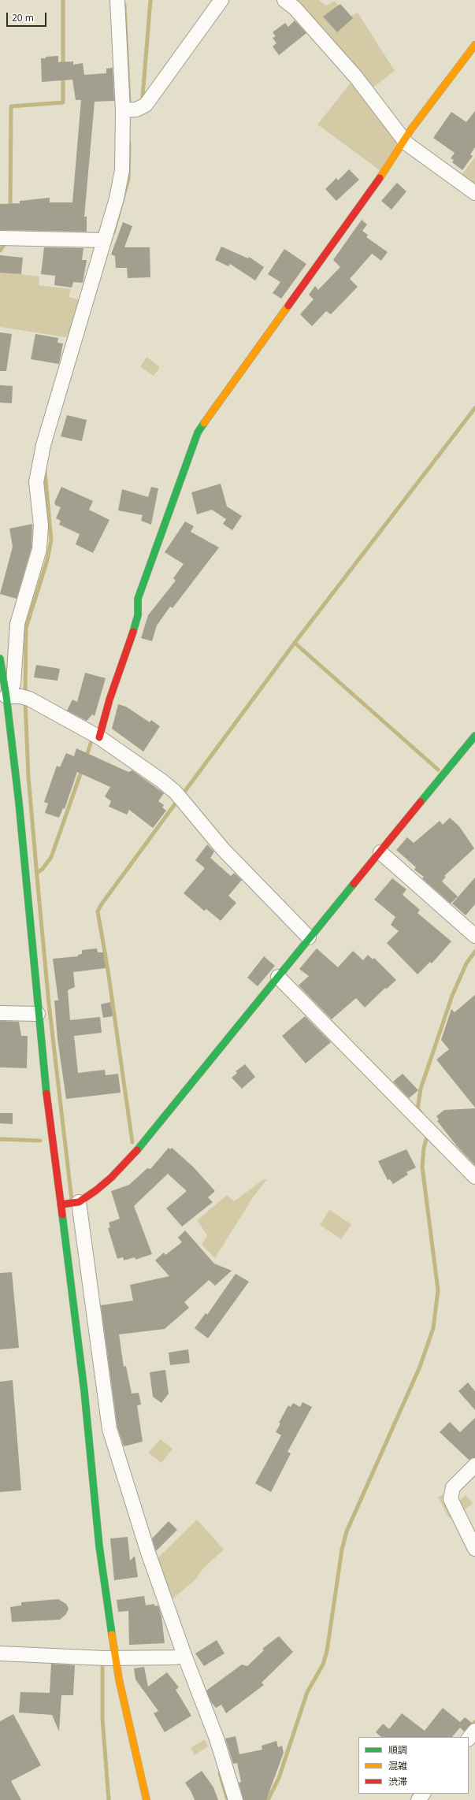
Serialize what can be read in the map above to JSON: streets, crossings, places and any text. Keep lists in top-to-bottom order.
{
  "legend": ["順調", "混雑", "渋滞"],
  "scale_bar": "20 m"
}
